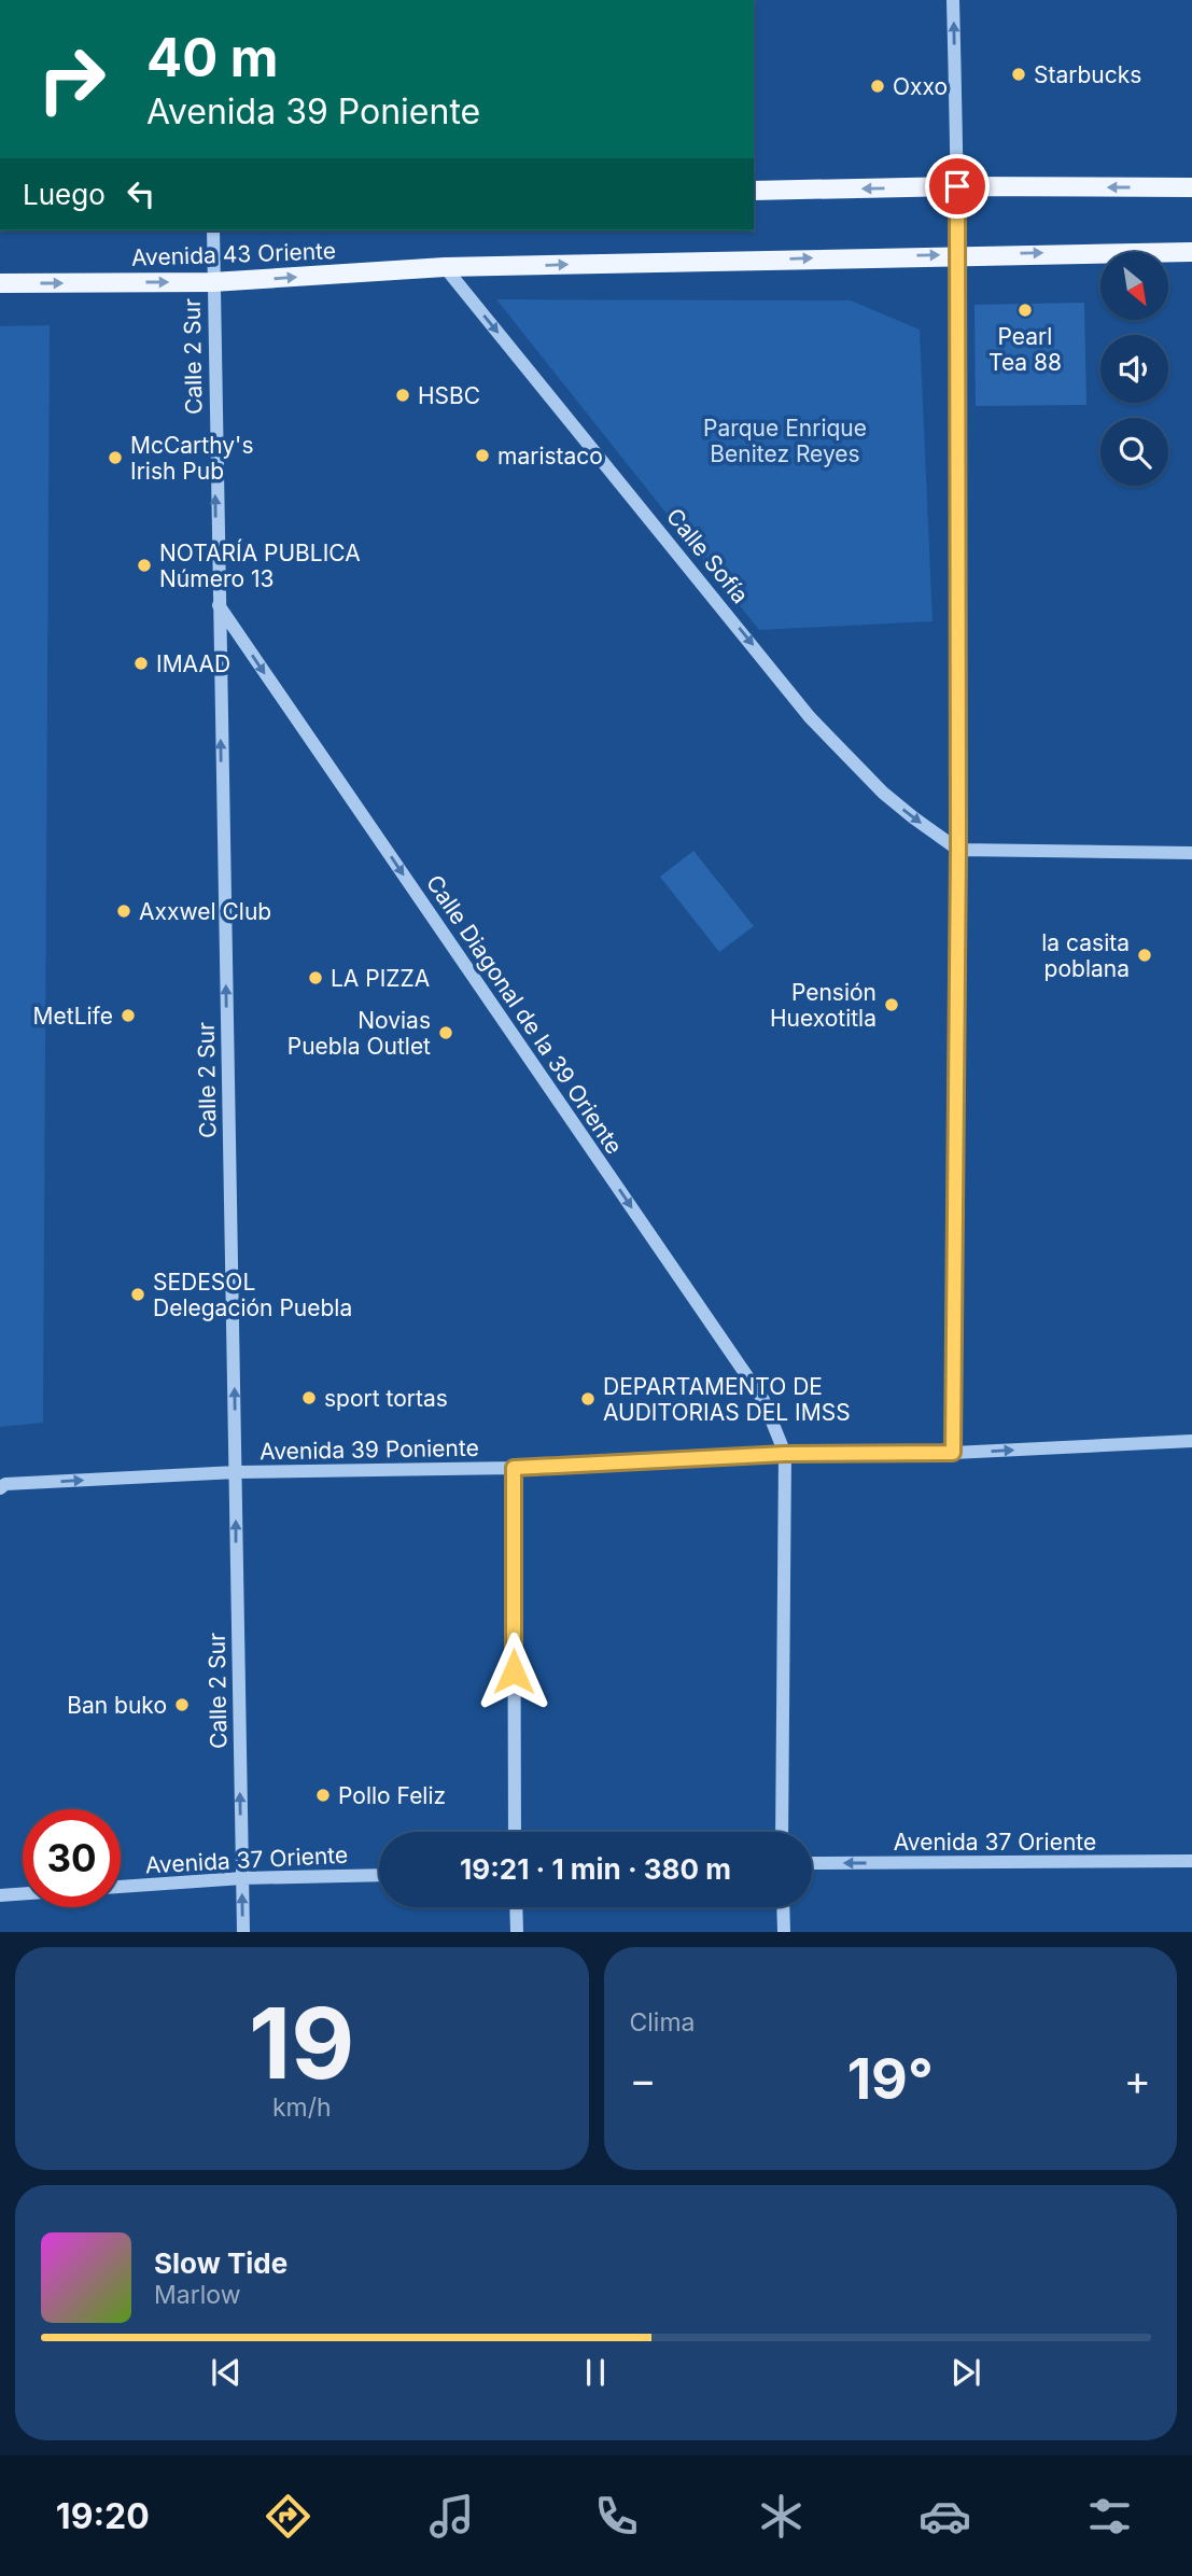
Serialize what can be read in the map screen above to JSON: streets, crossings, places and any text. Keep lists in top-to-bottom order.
{
  "streets": {
    "main road": ["Avenida 43 Oriente"],
    "street": [
      "Calle 2 Sur",
      "Calle Sofía",
      "Calle Diagonal de la 39 Oriente",
      "Avenida 39 Poniente",
      "Avenida 37 Oriente"
    ]
  },
  "crossings": [
    ["Avenida 43 Oriente", "Calle 2 Sur"],
    ["Avenida 43 Oriente", "Calle Sofía"],
    ["Calle 2 Sur", "Calle Diagonal de la 39 Oriente"],
    ["Calle 2 Sur", "Avenida 39 Poniente"],
    ["Calle 2 Sur", "Avenida 37 Oriente"],
    ["Calle Diagonal de la 39 Oriente", "Avenida 39 Poniente"]
  ],
  "one_way": [
    "Calle 2 Sur",
    "Calle Sofía",
    "Calle Diagonal de la 39 Oriente",
    "Avenida 39 Poniente",
    "Avenida 37 Oriente"
  ],
  "parks": ["Parque Enrique Benitez Reyes"],
  "places": [
    "Starbucks",
    "Oxxo",
    "Pearl Tea 88",
    "HSBC",
    "maristaco",
    "McCarthy's Irish Pub",
    "NOTARÍA PUBLICA Número 13",
    "IMAAD",
    "Axxwel Club",
    "la casita poblana",
    "LA PIZZA",
    "Pensión Huexotitla",
    "MetLife",
    "Novias Puebla Outlet",
    "SEDESOL Delegación Puebla",
    "sport tortas",
    "DEPARTAMENTO DE AUDITORIAS DEL IMSS",
    "Ban buko",
    "Pollo Feliz"
  ],
  "north": "bottom right",
  "page": {
    "turn": ["40 m", "Avenida 39 Poniente"],
    "then": "Luego",
    "limit": "30",
    "trip": "19:21 · 1 min · 380 m",
    "tile": [
      ["19", "km/h"],
      "Clima"
    ],
    "heat": ["−", "19°", "+"],
    "song": ["Slow Tide", "Marlow"],
    "tabs": "19:20"
  }
}
